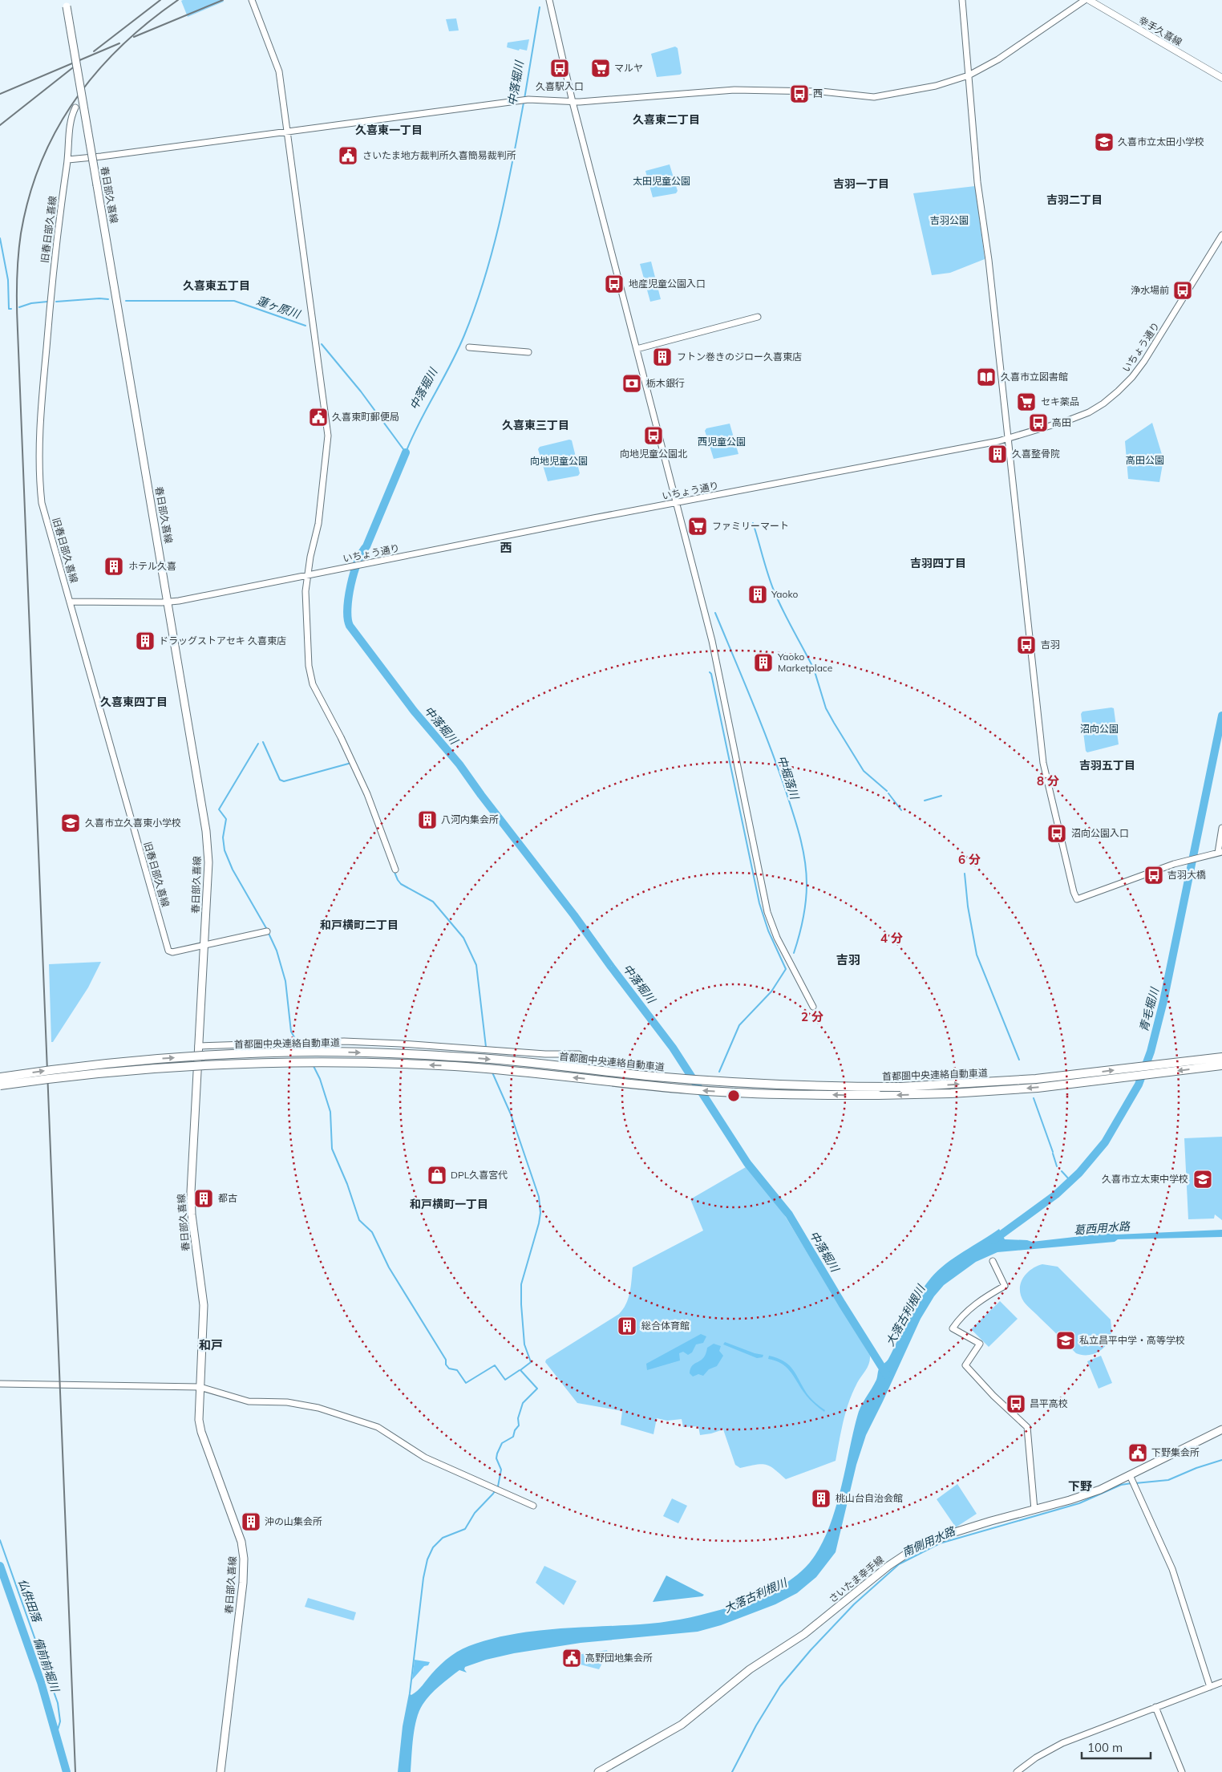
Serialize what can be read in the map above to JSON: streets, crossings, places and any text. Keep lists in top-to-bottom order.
{
  "streets": {
    "highway": ["首都圏中央連絡自動車道"],
    "main road": ["幸手久喜線", "春日部久喜線", "さいたま幸手線"],
    "street": ["旧春日部久喜線", "いちょう通り"]
  },
  "crossings": [
    ["春日部久喜線", "旧春日部久喜線"],
    ["春日部久喜線", "いちょう通り"],
    ["旧春日部久喜線", "いちょう通り"]
  ],
  "districts": [
    "久喜東二丁目",
    "久喜東一丁目",
    "吉羽一丁目",
    "吉羽二丁目",
    "久喜東五丁目",
    "久喜東三丁目",
    "西",
    "吉羽四丁目",
    "久喜東四丁目",
    "吉羽五丁目",
    "和戸横町二丁目",
    "吉羽",
    "和戸横町一丁目",
    "和戸",
    "下野"
  ],
  "water": [
    "中落堀川",
    "蓮ヶ原川",
    "中堀落川",
    "青毛堀川",
    "葛西用水路",
    "大落古利根川",
    "南側用水路",
    "仏供田落",
    "備前前堀川"
  ],
  "parks": [
    "太田児童公園",
    "吉羽公園",
    "西児童公園",
    "高田公園",
    "向地児童公園",
    "沼向公園"
  ],
  "places": {
    "bus stop": [
      "久喜駅入口",
      "西",
      "地産児童公園入口",
      "浄水場前",
      "高田",
      "向地児童公園北",
      "吉羽",
      "沼向公園入口",
      "吉羽大橋",
      "昌平高校"
    ],
    "supermarket": ["マルヤ", "セキ薬品", "ファミリーマート"],
    "school or university": [
      "久喜市立太田小学校",
      "久喜市立久喜東小学校",
      "久喜市立太東中学校",
      "私立昌平中学・高等学校"
    ],
    "public building": [
      "さいたま地方裁判所久喜簡易裁判所",
      "久喜東町郵便局",
      "下野集会所",
      "高野団地集会所"
    ],
    "building": [
      "フトン巻きのジロー久喜東店",
      "久喜整骨院",
      "ホテル久喜",
      "Yaoko",
      "ドラッグストアセキ 久喜東店",
      "Yaoko Marketplace",
      "八河内集会所",
      "都古",
      "総合体育館",
      "桃山台自治会館",
      "沖の山集会所"
    ],
    "library": ["久喜市立図書館"],
    "bank": ["栃木銀行"],
    "shop": ["DPL久喜宮代"]
  },
  "scale_bar": "100 m",
  "rings": [
    "8 分",
    "6 分",
    "4 分",
    "2 分"
  ]
}
